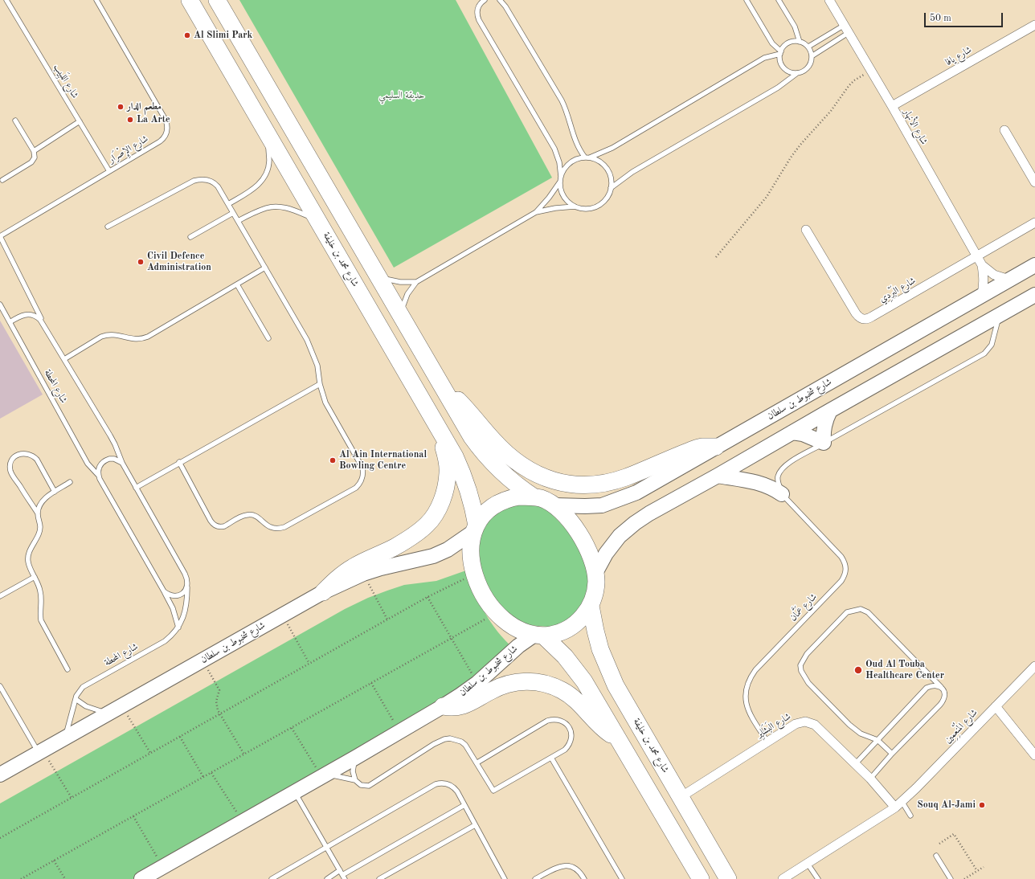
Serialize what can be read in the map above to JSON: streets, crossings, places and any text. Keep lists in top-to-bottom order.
{
  "streets": {
    "highway": ["شارع محمد بن خليفة"],
    "main road": ["شارع شخبوط بن سلطان"],
    "street": [
      "شارع يافا",
      "شارع الأنهار",
      "شارع البَرْدِي",
      "شارع البَشَايِر",
      "شارع المُنْعِمِين"
    ],
    "lane": [
      "شارع اللَبِيب",
      "شارع الإِصْرَار",
      "شارع المحطة",
      "شارع عَمَّان"
    ]
  },
  "crossings": [
    ["شارع يافا", "شارع الأنهار"],
    ["شارع اللَبِيب", "شارع الإِصْرَار"],
    ["شارع الأنهار", "شارع البَرْدِي"],
    ["شارع الأنهار", "شارع شخبوط بن سلطان"],
    ["شارع الإِصْرَار", "شارع المحطة"],
    ["شارع محمد بن خليفة", "شارع شخبوط بن سلطان"],
    ["شارع محمد بن خليفة", "شارع البَشَايِر"],
    ["شارع المحطة", "شارع شخبوط بن سلطان"],
    ["شارع عَمَّان", "شارع البَشَايِر"],
    ["شارع البَشَايِر", "شارع المُنْعِمِين"]
  ],
  "parks": ["حديقة السليمي"],
  "places": [
    "Al Slimi Park",
    "مطعم الدار",
    "La Arte",
    "Civil Defence Administration",
    "Al Ain International Bowling Centre",
    "Oud Al Touba Healthcare Center",
    "Souq Al-Jami"
  ],
  "scale_bar": "50 m"
}
